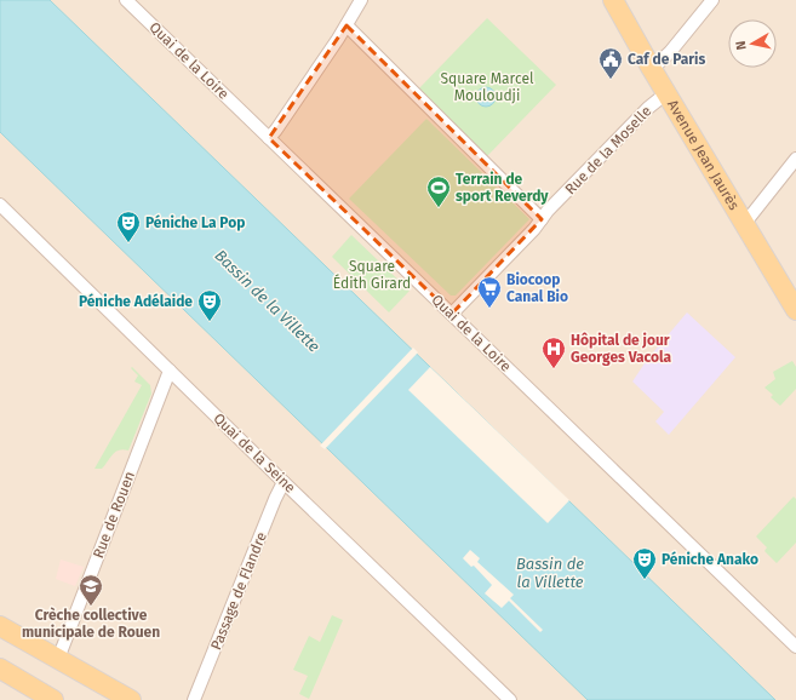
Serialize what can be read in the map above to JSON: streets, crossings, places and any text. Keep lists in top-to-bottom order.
{
  "streets": {
    "main road": ["Avenue Jean Jaurès"],
    "street": [
      "Quai de la Loire",
      "Rue de la Moselle",
      "Quai de la Seine",
      "Rue de Rouen",
      "Passage de Flandre"
    ]
  },
  "crossings": [
    ["Quai de la Loire", "Rue de la Moselle"],
    ["Rue de la Moselle", "Avenue Jean Jaurès"],
    ["Quai de la Seine", "Rue de Rouen"],
    ["Quai de la Seine", "Passage de Flandre"]
  ],
  "water": ["Bassin de la Villette"],
  "parks": ["Square Marcel Mouloudji", "Square Édith Girard"],
  "places": {
    "public building": ["Caf de Paris"],
    "sports": ["Terrain de sport Reverdy"],
    "theatre": ["Péniche La Pop", "Péniche Adélaide", "Péniche Anako"],
    "supermarket": ["Biocoop Canal Bio"],
    "hospital": ["Hôpital de jour Georges Vacola"],
    "school or university": ["Crèche collective municipale de Rouen"]
  },
  "north": "left"
}
